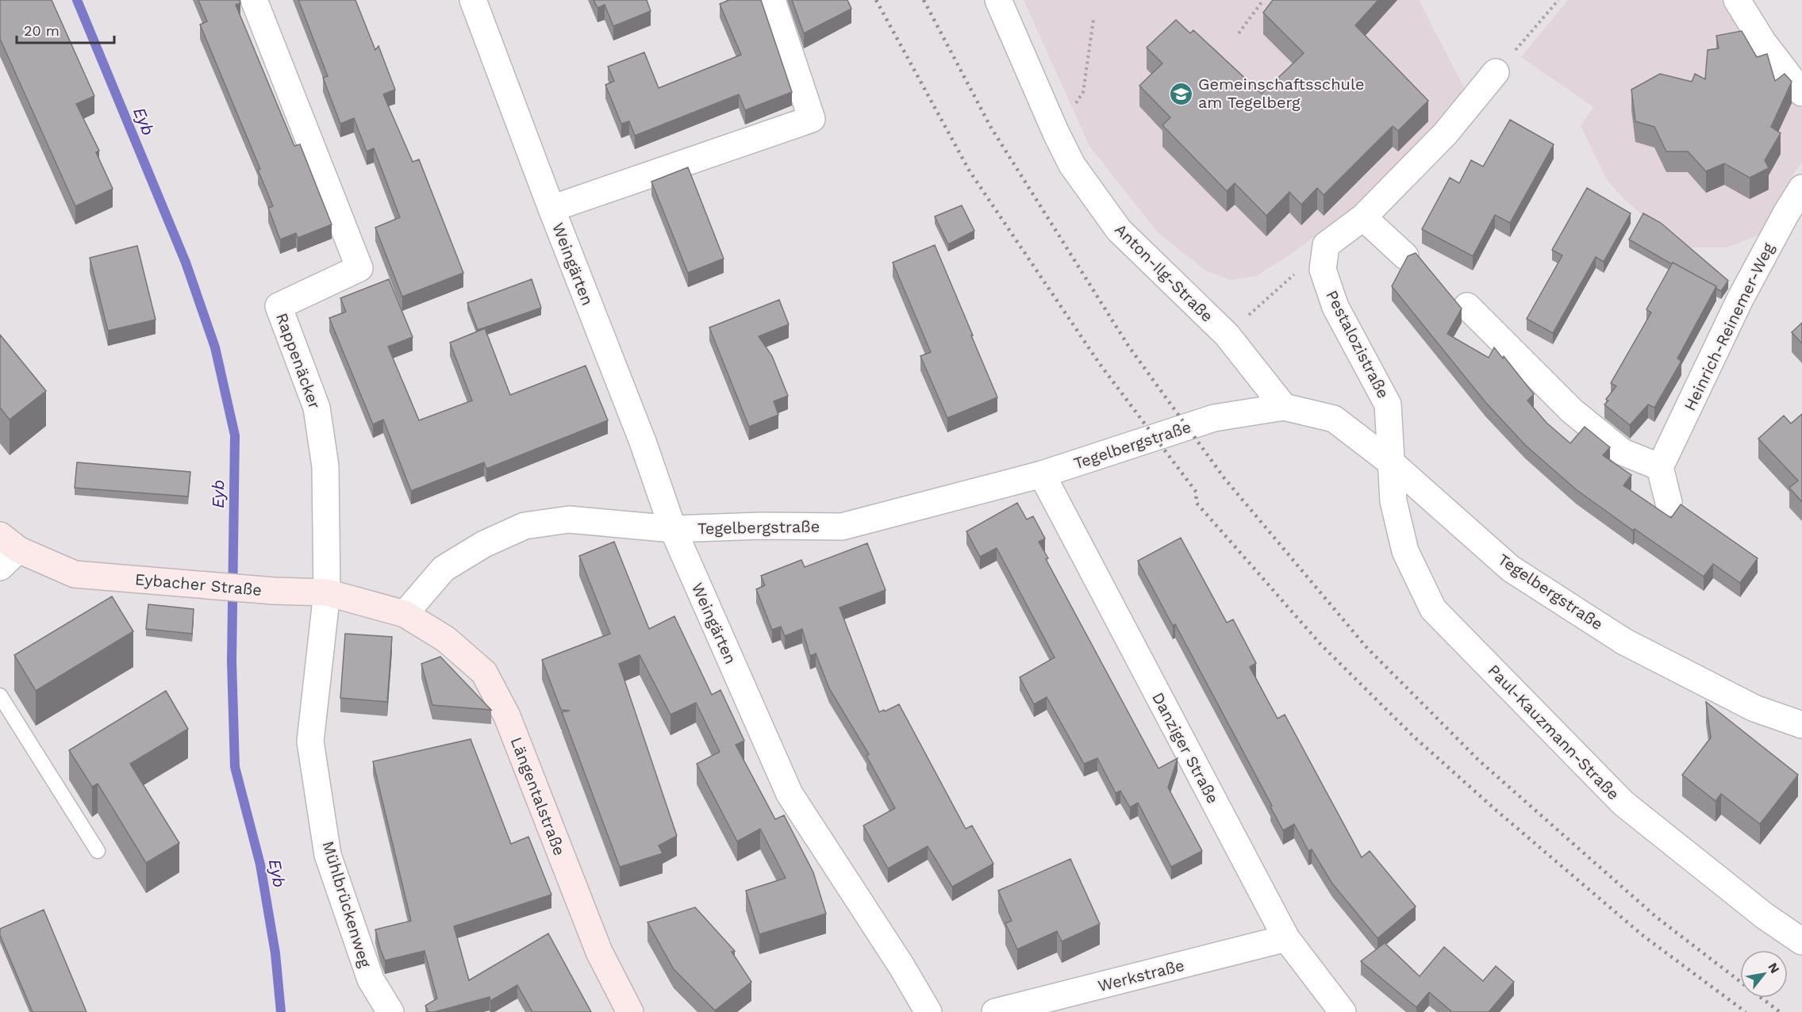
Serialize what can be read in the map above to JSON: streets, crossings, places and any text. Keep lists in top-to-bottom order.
{
  "streets": {
    "main road": ["Eybacher Straße", "Längentalstraße"],
    "street": [
      "Weingärten",
      "Anton-Ilg-Straße",
      "Heinrich-Reinemer-Weg",
      "Pestalozistraße",
      "Rappenäcker",
      "Tegelbergstraße",
      "Paul-Kauzmann-Straße",
      "Danziger Straße",
      "Mühlbrückenweg",
      "Werkstraße"
    ]
  },
  "crossings": [
    ["Weingärten", "Tegelbergstraße"],
    ["Anton-Ilg-Straße", "Tegelbergstraße"],
    ["Pestalozistraße", "Tegelbergstraße"],
    ["Pestalozistraße", "Paul-Kauzmann-Straße"],
    ["Rappenäcker", "Eybacher Straße"],
    ["Rappenäcker", "Mühlbrückenweg"],
    ["Tegelbergstraße", "Eybacher Straße"],
    ["Tegelbergstraße", "Paul-Kauzmann-Straße"],
    ["Tegelbergstraße", "Danziger Straße"],
    ["Tegelbergstraße", "Längentalstraße"],
    ["Eybacher Straße", "Längentalstraße"],
    ["Eybacher Straße", "Mühlbrückenweg"],
    ["Danziger Straße", "Werkstraße"]
  ],
  "water": ["Eyb"],
  "places": {
    "school or university": ["Gemeinschaftsschule am Tegelberg"]
  },
  "scale_bar": "20 m",
  "north": "top right"
}
